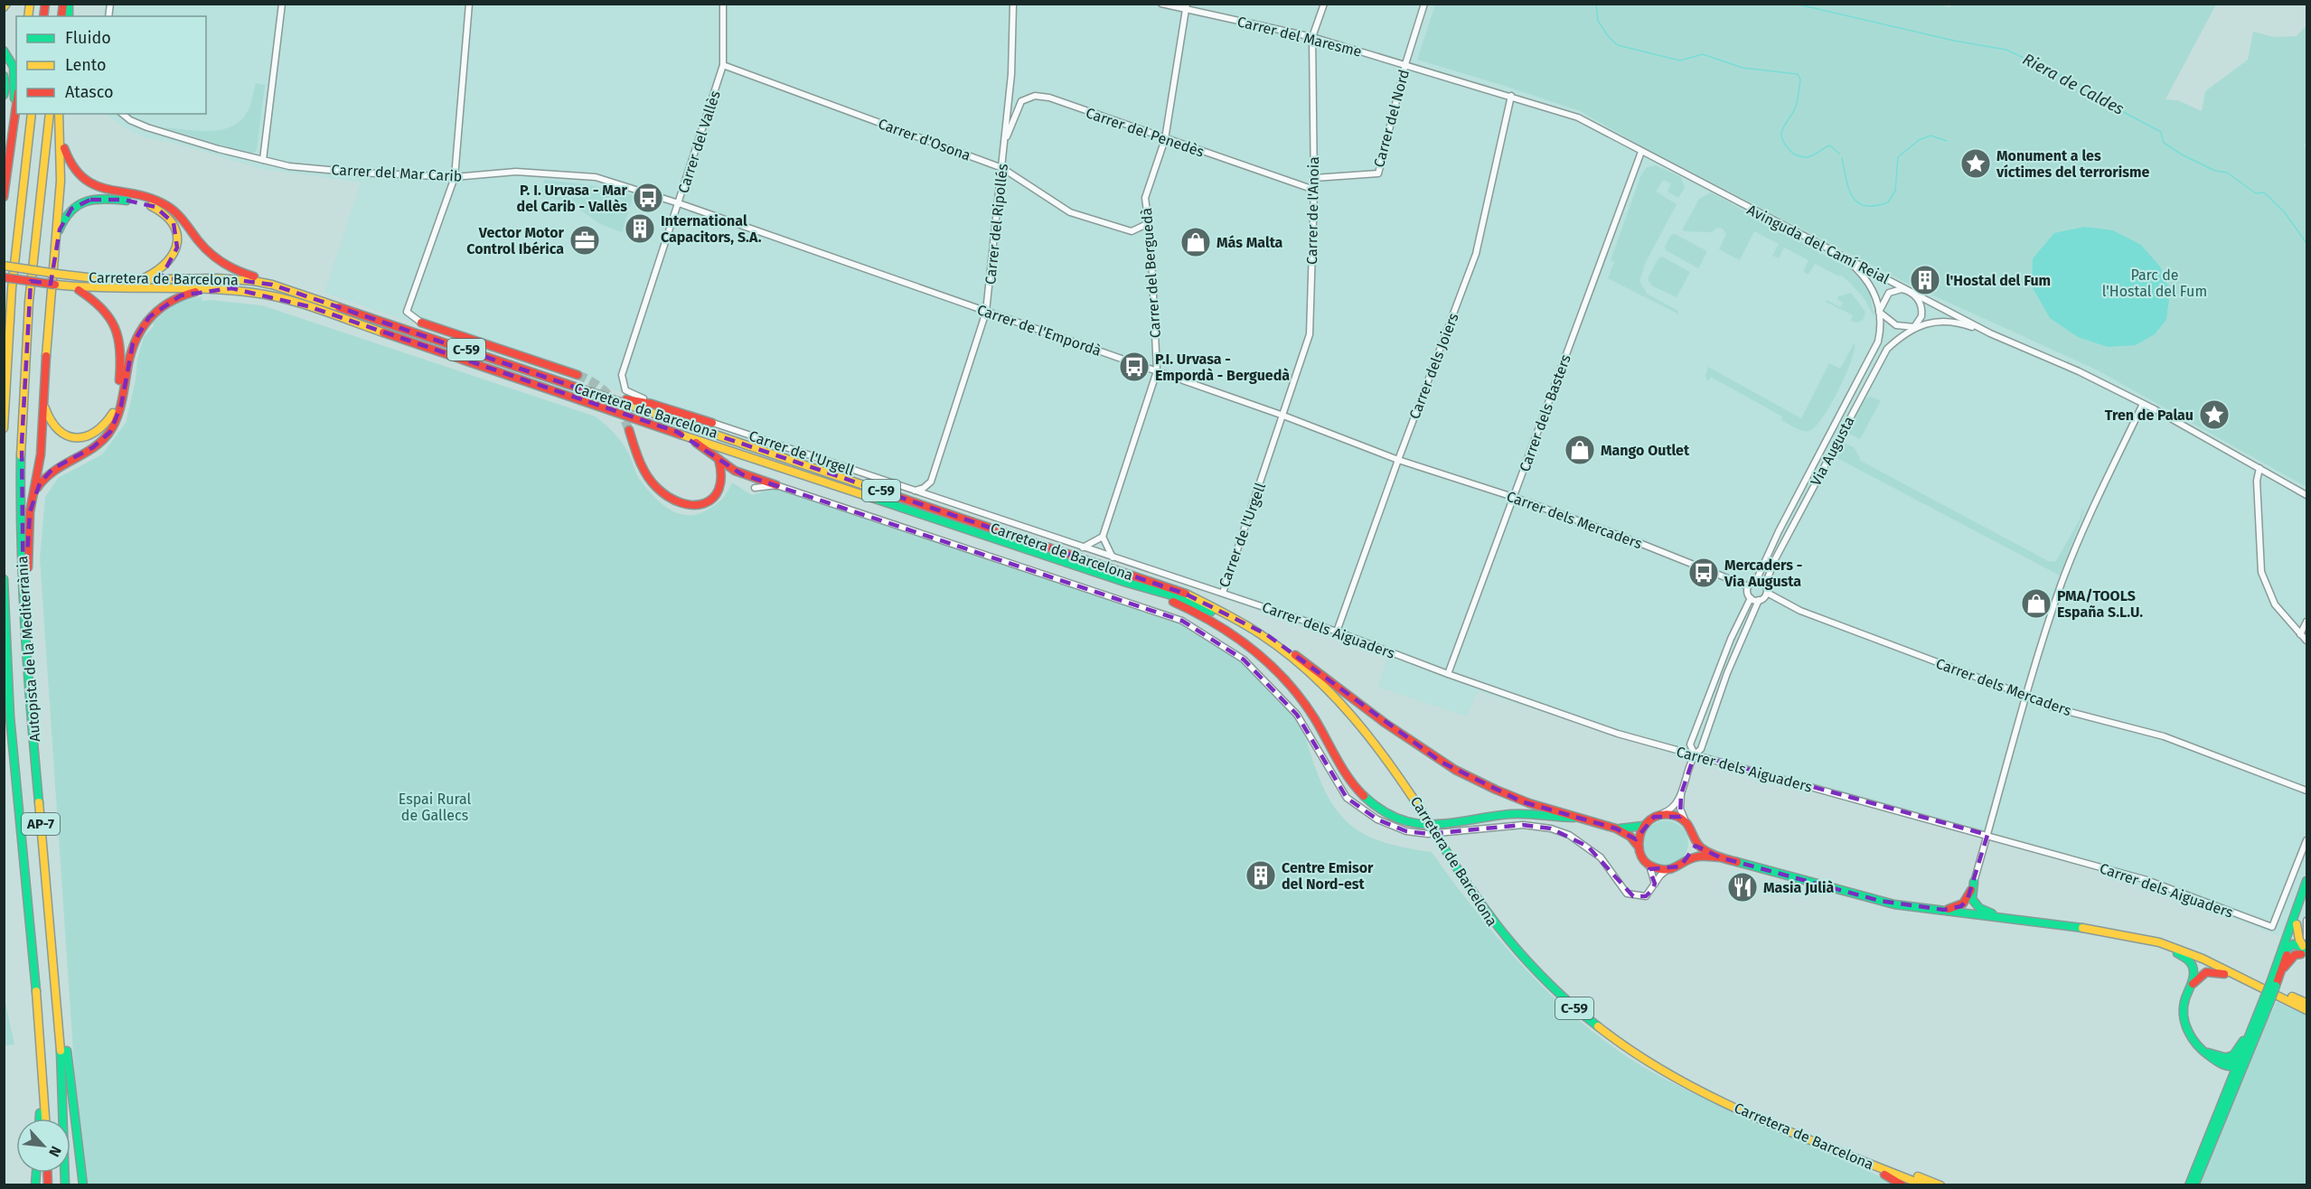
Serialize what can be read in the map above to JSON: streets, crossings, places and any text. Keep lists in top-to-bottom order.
{
  "streets": {
    "main road": [
      "Carretera de Barcelona",
      "C-59",
      "Autopista de la Mediterrània",
      "AP-7"
    ],
    "street": [
      "Carrer del Maresme",
      "Carrer del Nord",
      "Carrer del Penedès",
      "Carrer d'Osona",
      "Carrer del Vallès",
      "Carrer del Mar Carib",
      "Carrer de l'Anoia",
      "Carrer del Ripollés",
      "Avinguda del Camí Reial",
      "Carrer del Berguedà",
      "Carrer de l'Empordà",
      "Carrer dels Joiers",
      "Carrer dels Basters",
      "Via Augusta",
      "Carrer de l'Urgell",
      "Carrer dels Mercaders",
      "Carrer dels Aiguaders"
    ]
  },
  "crossings": [
    ["Carrer del Maresme", "Carrer del Nord"],
    ["Carrer del Maresme", "Carrer de l'Anoia"],
    ["Carrer del Maresme", "Avinguda del Camí Reial"],
    ["Carrer del Maresme", "Carrer del Berguedà"],
    ["Carrer del Nord", "Carrer de l'Anoia"],
    ["Carrer del Nord", "Avinguda del Camí Reial"],
    ["Carrer del Penedès", "Carrer de l'Anoia"],
    ["Carrer del Penedès", "Carrer del Ripollés"],
    ["Carrer del Penedès", "Carrer del Berguedà"],
    ["Carrer d'Osona", "Carrer del Vallès"],
    ["Carrer d'Osona", "Carrer del Ripollés"],
    ["Carrer d'Osona", "Carrer del Berguedà"],
    ["Carrer del Vallès", "Carrer del Mar Carib"],
    ["Carrer del Vallès", "Carrer de l'Empordà"],
    ["Carrer del Vallès", "Carrer de l'Urgell"],
    ["Carrer del Mar Carib", "Carrer de l'Empordà"],
    ["Carrer de l'Anoia", "Carrer de l'Empordà"],
    ["Carrer de l'Anoia", "Carrer de l'Urgell"],
    ["Carrer del Ripollés", "Carrer de l'Empordà"],
    ["Carrer del Ripollés", "Carrer de l'Urgell"],
    ["Avinguda del Camí Reial", "Carrer dels Joiers"],
    ["Avinguda del Camí Reial", "Carrer dels Basters"],
    ["Avinguda del Camí Reial", "Via Augusta"],
    ["Carrer del Berguedà", "Carrer de l'Empordà"],
    ["Carrer de l'Empordà", "Carrer dels Joiers"],
    ["Carrer de l'Empordà", "Carrer de l'Urgell"],
    ["Carrer de l'Empordà", "Carrer dels Mercaders"],
    ["Carrer dels Joiers", "Carrer dels Mercaders"],
    ["Carrer dels Joiers", "Carrer dels Aiguaders"],
    ["Carrer dels Basters", "Carrer dels Mercaders"],
    ["Carrer dels Basters", "Carrer dels Aiguaders"],
    ["Via Augusta", "Carrer dels Mercaders"],
    ["Carrer de l'Urgell", "Carrer dels Aiguaders"]
  ],
  "water": ["Riera de Caldes"],
  "parks": ["Parc de l'Hostal del Fum", "Espai Rural de Gallecs"],
  "places": {
    "place": ["Monument a les víctimes del terrorisme", "Tren de Palau"],
    "bus stop": ["P. I. Urvasa - Mar del Carib - Vallès", "P.I. Urvasa - Empordà - Berguedà", "Mercaders - Via Augusta"],
    "building": ["International Capacitors, S.A.", "l'Hostal del Fum", "Centre Emisor del Nord-est"],
    "office": ["Vector Motor Control Ibérica"],
    "shop": ["Más Malta", "Mango Outlet", "PMA/TOOLS España S.L.U."],
    "restaurant": ["Masia Julià"]
  },
  "legend": ["Fluido", "Lento", "Atasco"],
  "north": "bottom right"
}
